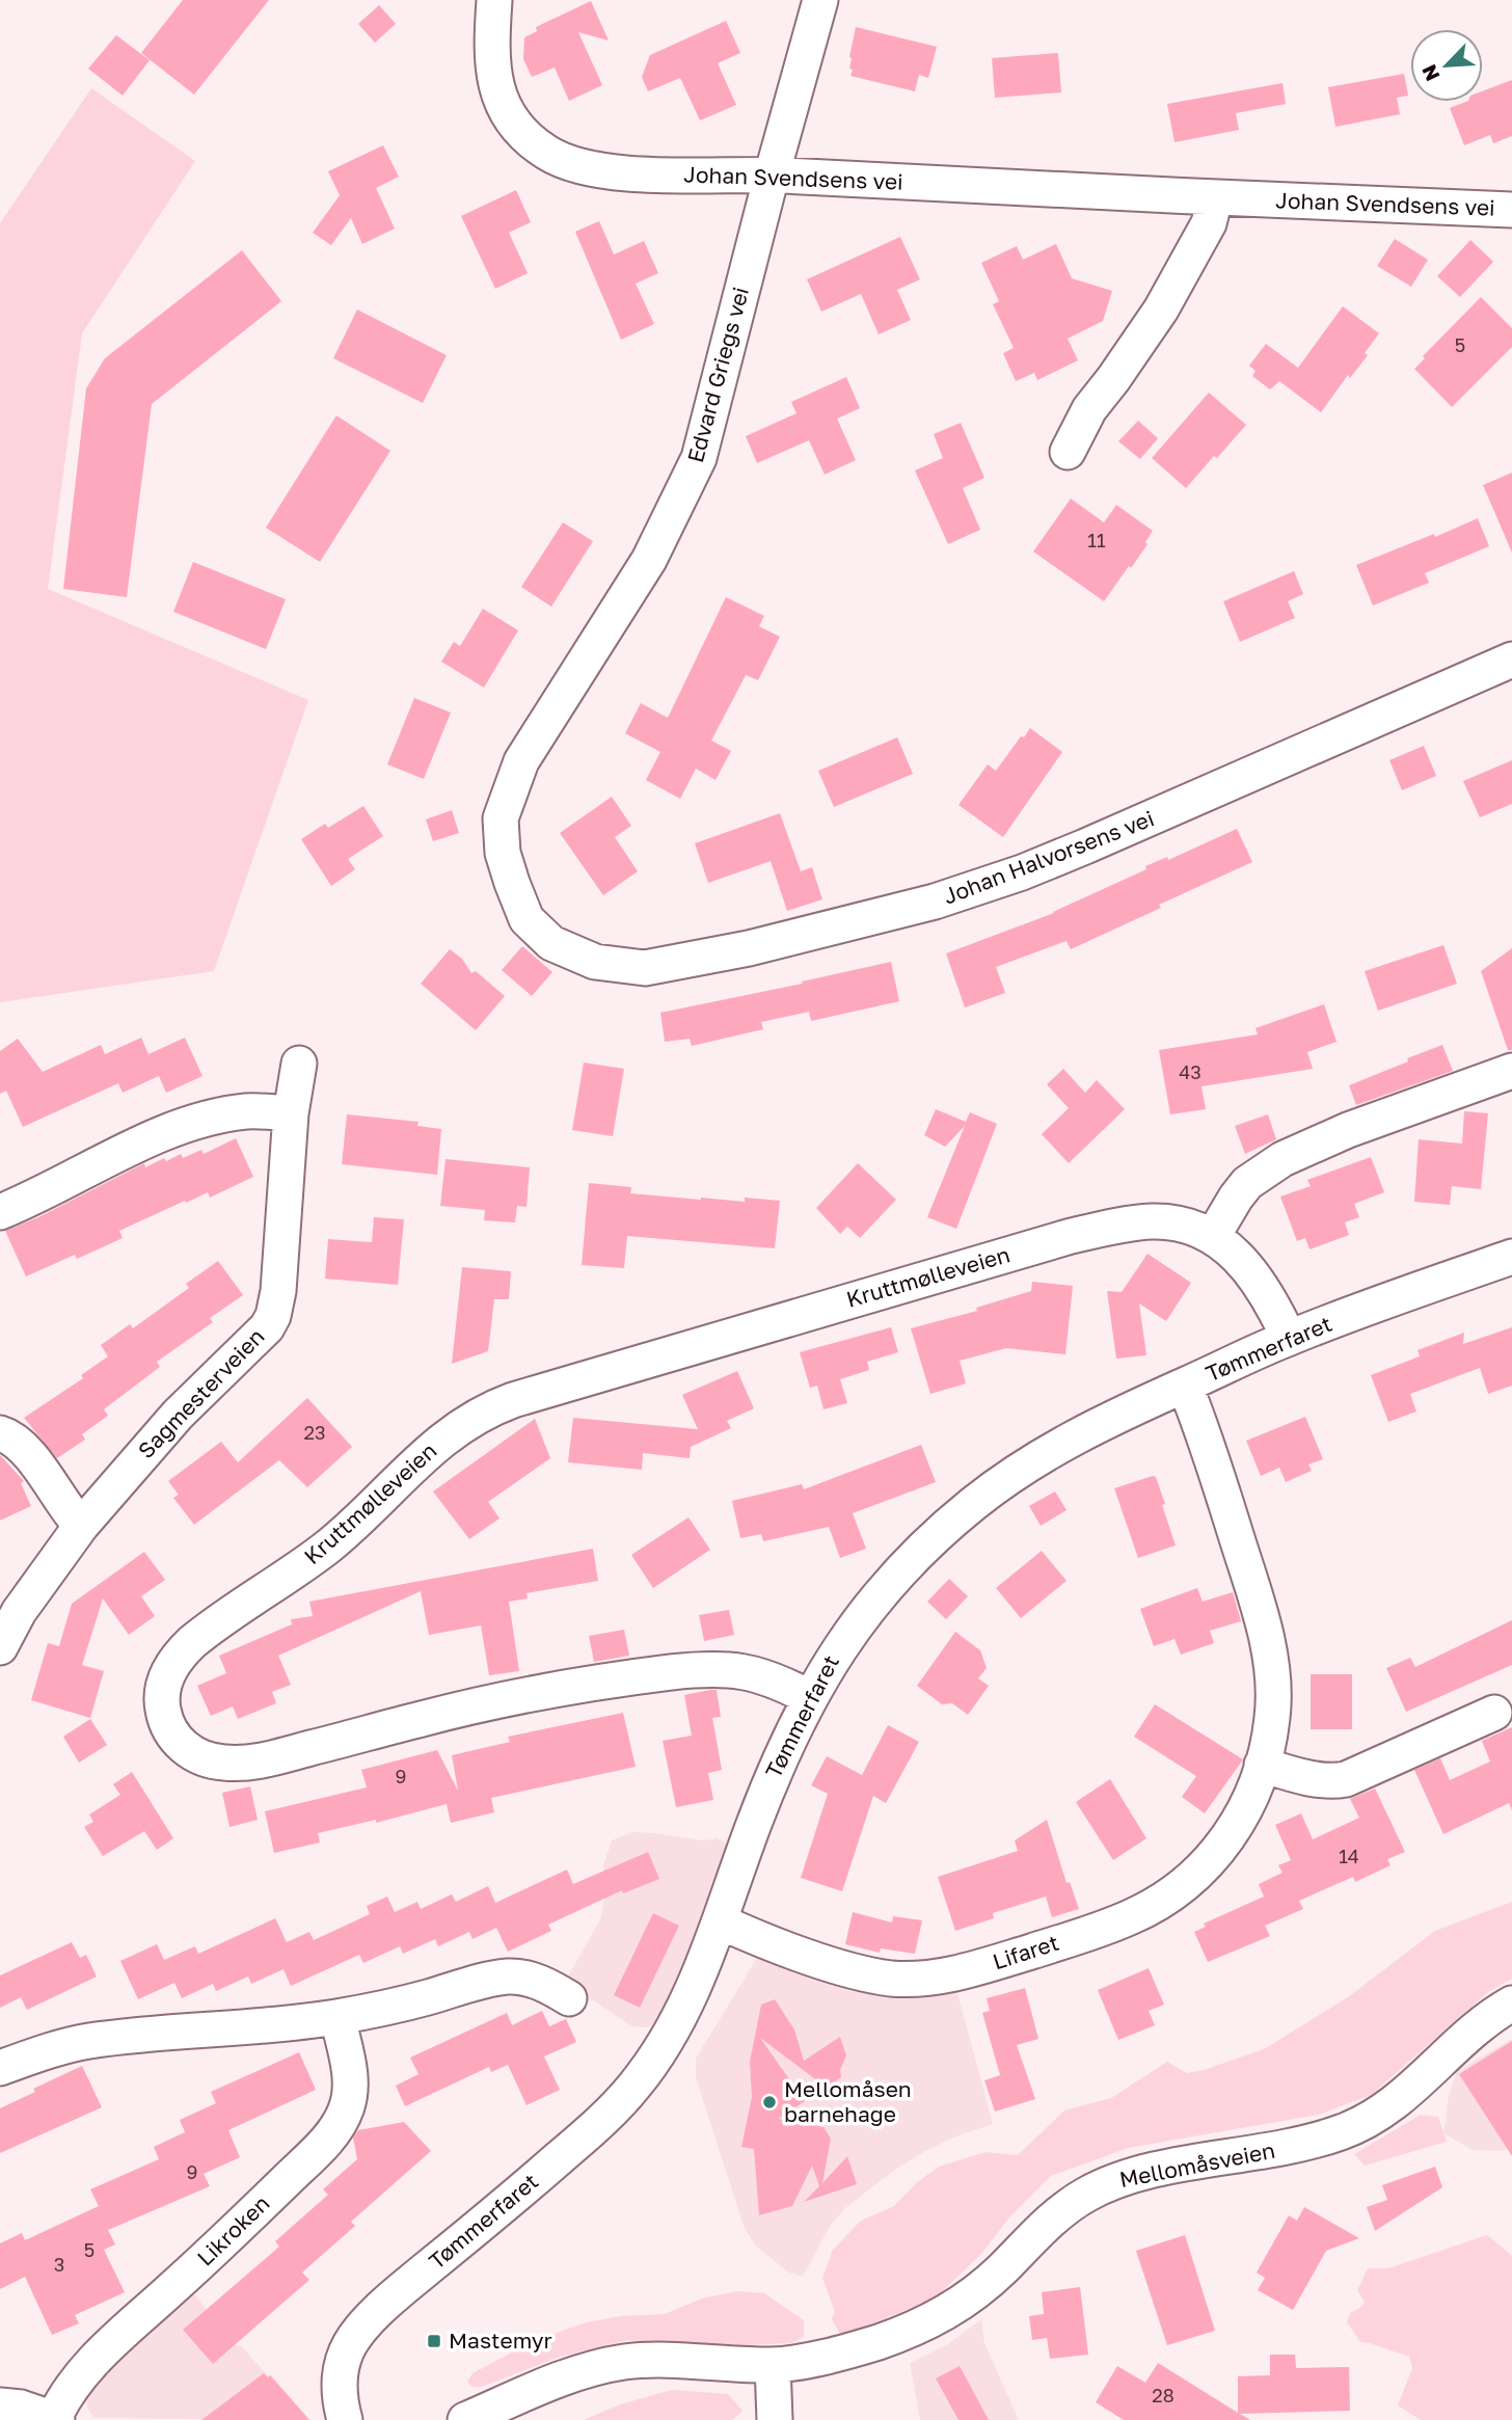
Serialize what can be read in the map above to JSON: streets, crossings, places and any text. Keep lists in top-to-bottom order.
{
  "streets": {
    "street": [
      "Johan Svendsens vei",
      "Edvard Griegs vei",
      "Johan Halvorsens vei",
      "Kruttmølleveien",
      "Tømmerfaret",
      "Sagmesterveien",
      "Lifaret",
      "Mellomåsveien",
      "Likroken"
    ]
  },
  "crossings": [
    ["Johan Svendsens vei", "Edvard Griegs vei"],
    ["Edvard Griegs vei", "Johan Halvorsens vei"],
    ["Kruttmølleveien", "Tømmerfaret"],
    ["Tømmerfaret", "Lifaret"]
  ],
  "places": {
    "other": ["Mellomåsen barnehage"],
    "transit": ["Mastemyr"]
  },
  "house_numbers": [
    "5",
    "11",
    "43",
    "23",
    "9",
    "14",
    "9",
    "5",
    "3",
    "28"
  ],
  "north": "bottom left"
}
